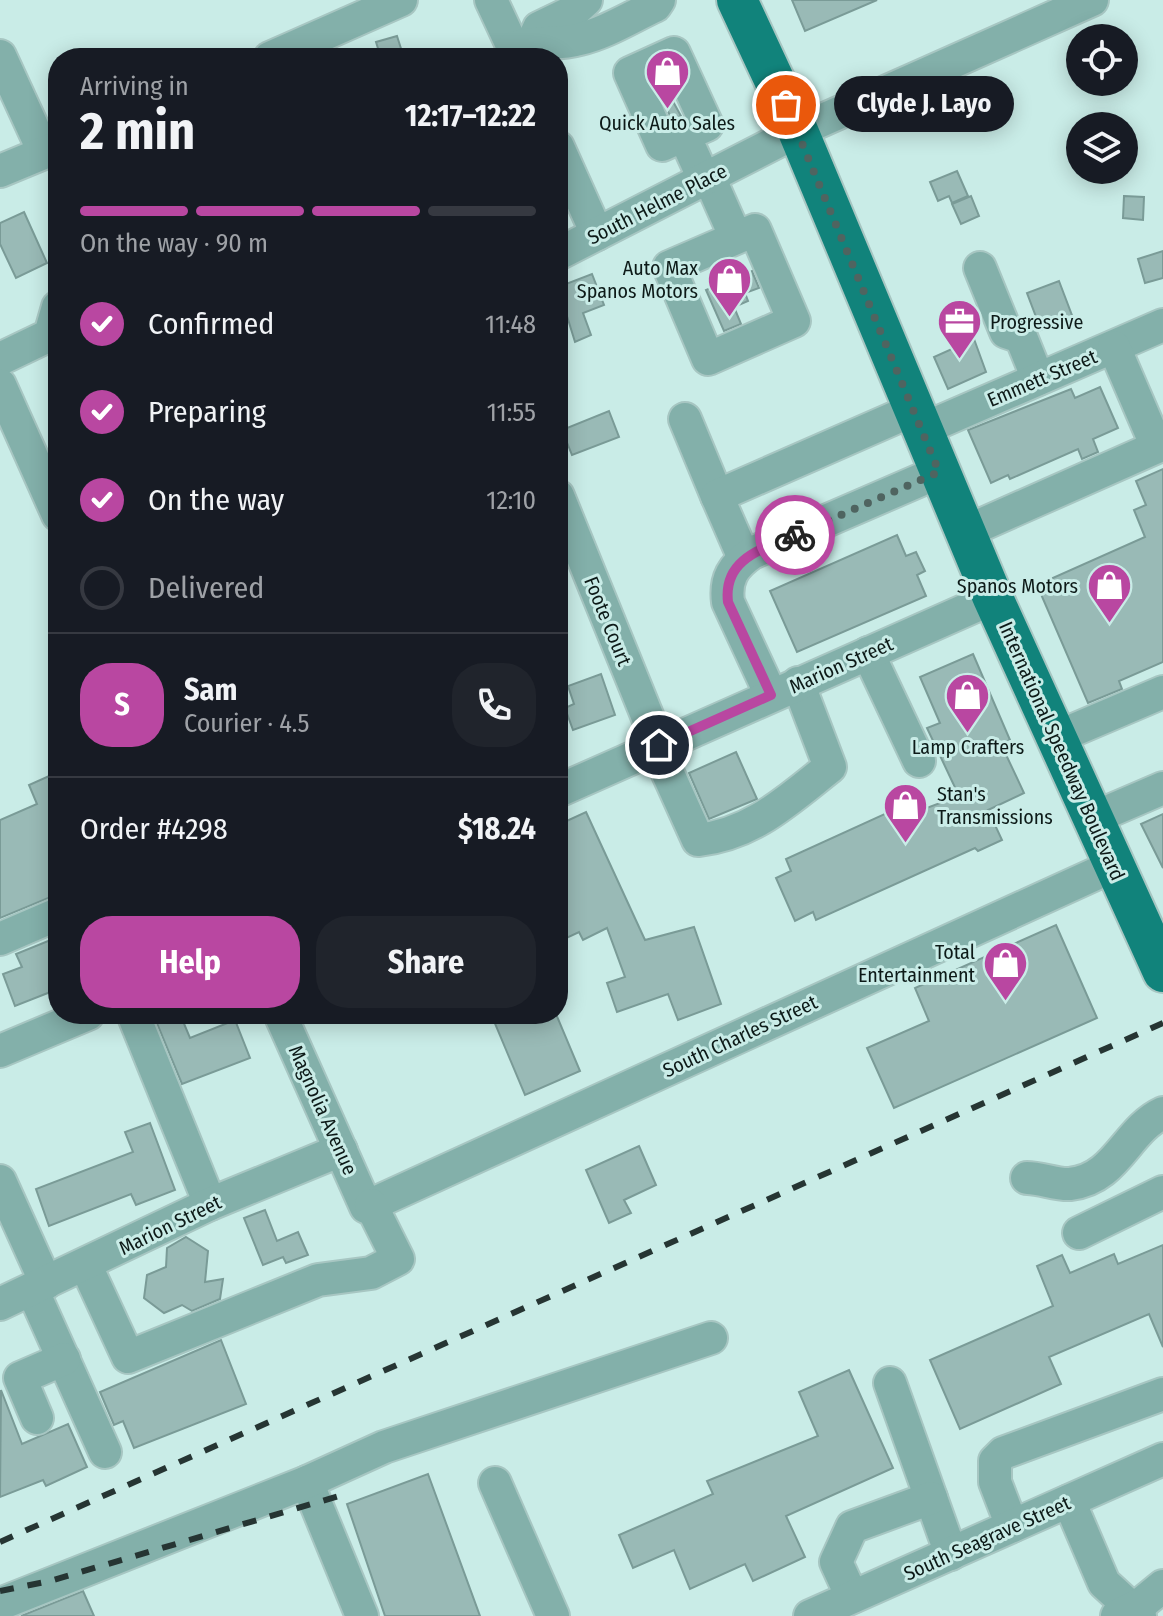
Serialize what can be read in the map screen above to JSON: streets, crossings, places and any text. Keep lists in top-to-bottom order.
{
  "streets": {
    "main road": ["International Speedway Boulevard"],
    "street": [
      "South Helme Place",
      "Emmett Street",
      "Foote Court",
      "Marion Street",
      "South Charles Street",
      "Magnolia Avenue",
      "South Seagrave Street"
    ]
  },
  "crossings": [
    ["South Helme Place", "International Speedway Boulevard"],
    ["Emmett Street", "International Speedway Boulevard"],
    ["Foote Court", "Marion Street"],
    ["Marion Street", "International Speedway Boulevard"],
    ["Marion Street", "Magnolia Avenue"],
    ["International Speedway Boulevard", "South Charles Street"],
    ["South Charles Street", "Magnolia Avenue"]
  ],
  "places": {
    "other": ["Clyde J. Layo"],
    "shop": [
      "Quick Auto Sales",
      "Auto Max Spanos Motors",
      "Spanos Motors",
      "Lamp Crafters",
      "Stan's Transmissions",
      "Total Entertainment"
    ],
    "office": ["Progressive"]
  },
  "page": {
    "heading": ["2 min", "Arriving in", "12:17–12:22"],
    "panel": [
      "Sam",
      "Courier · 4.5",
      "Order #4298",
      "$18.24"
    ],
    "bubble": "Clyde J. Layo",
    "bar": "On the way · 90 m",
    "list": [
      ["Confirmed", "11:48"],
      ["Preparing", "11:55"],
      ["On the way", "12:10"],
      "Delivered"
    ],
    "round": "S",
    "buttons": ["Help", "Share"]
  }
}
